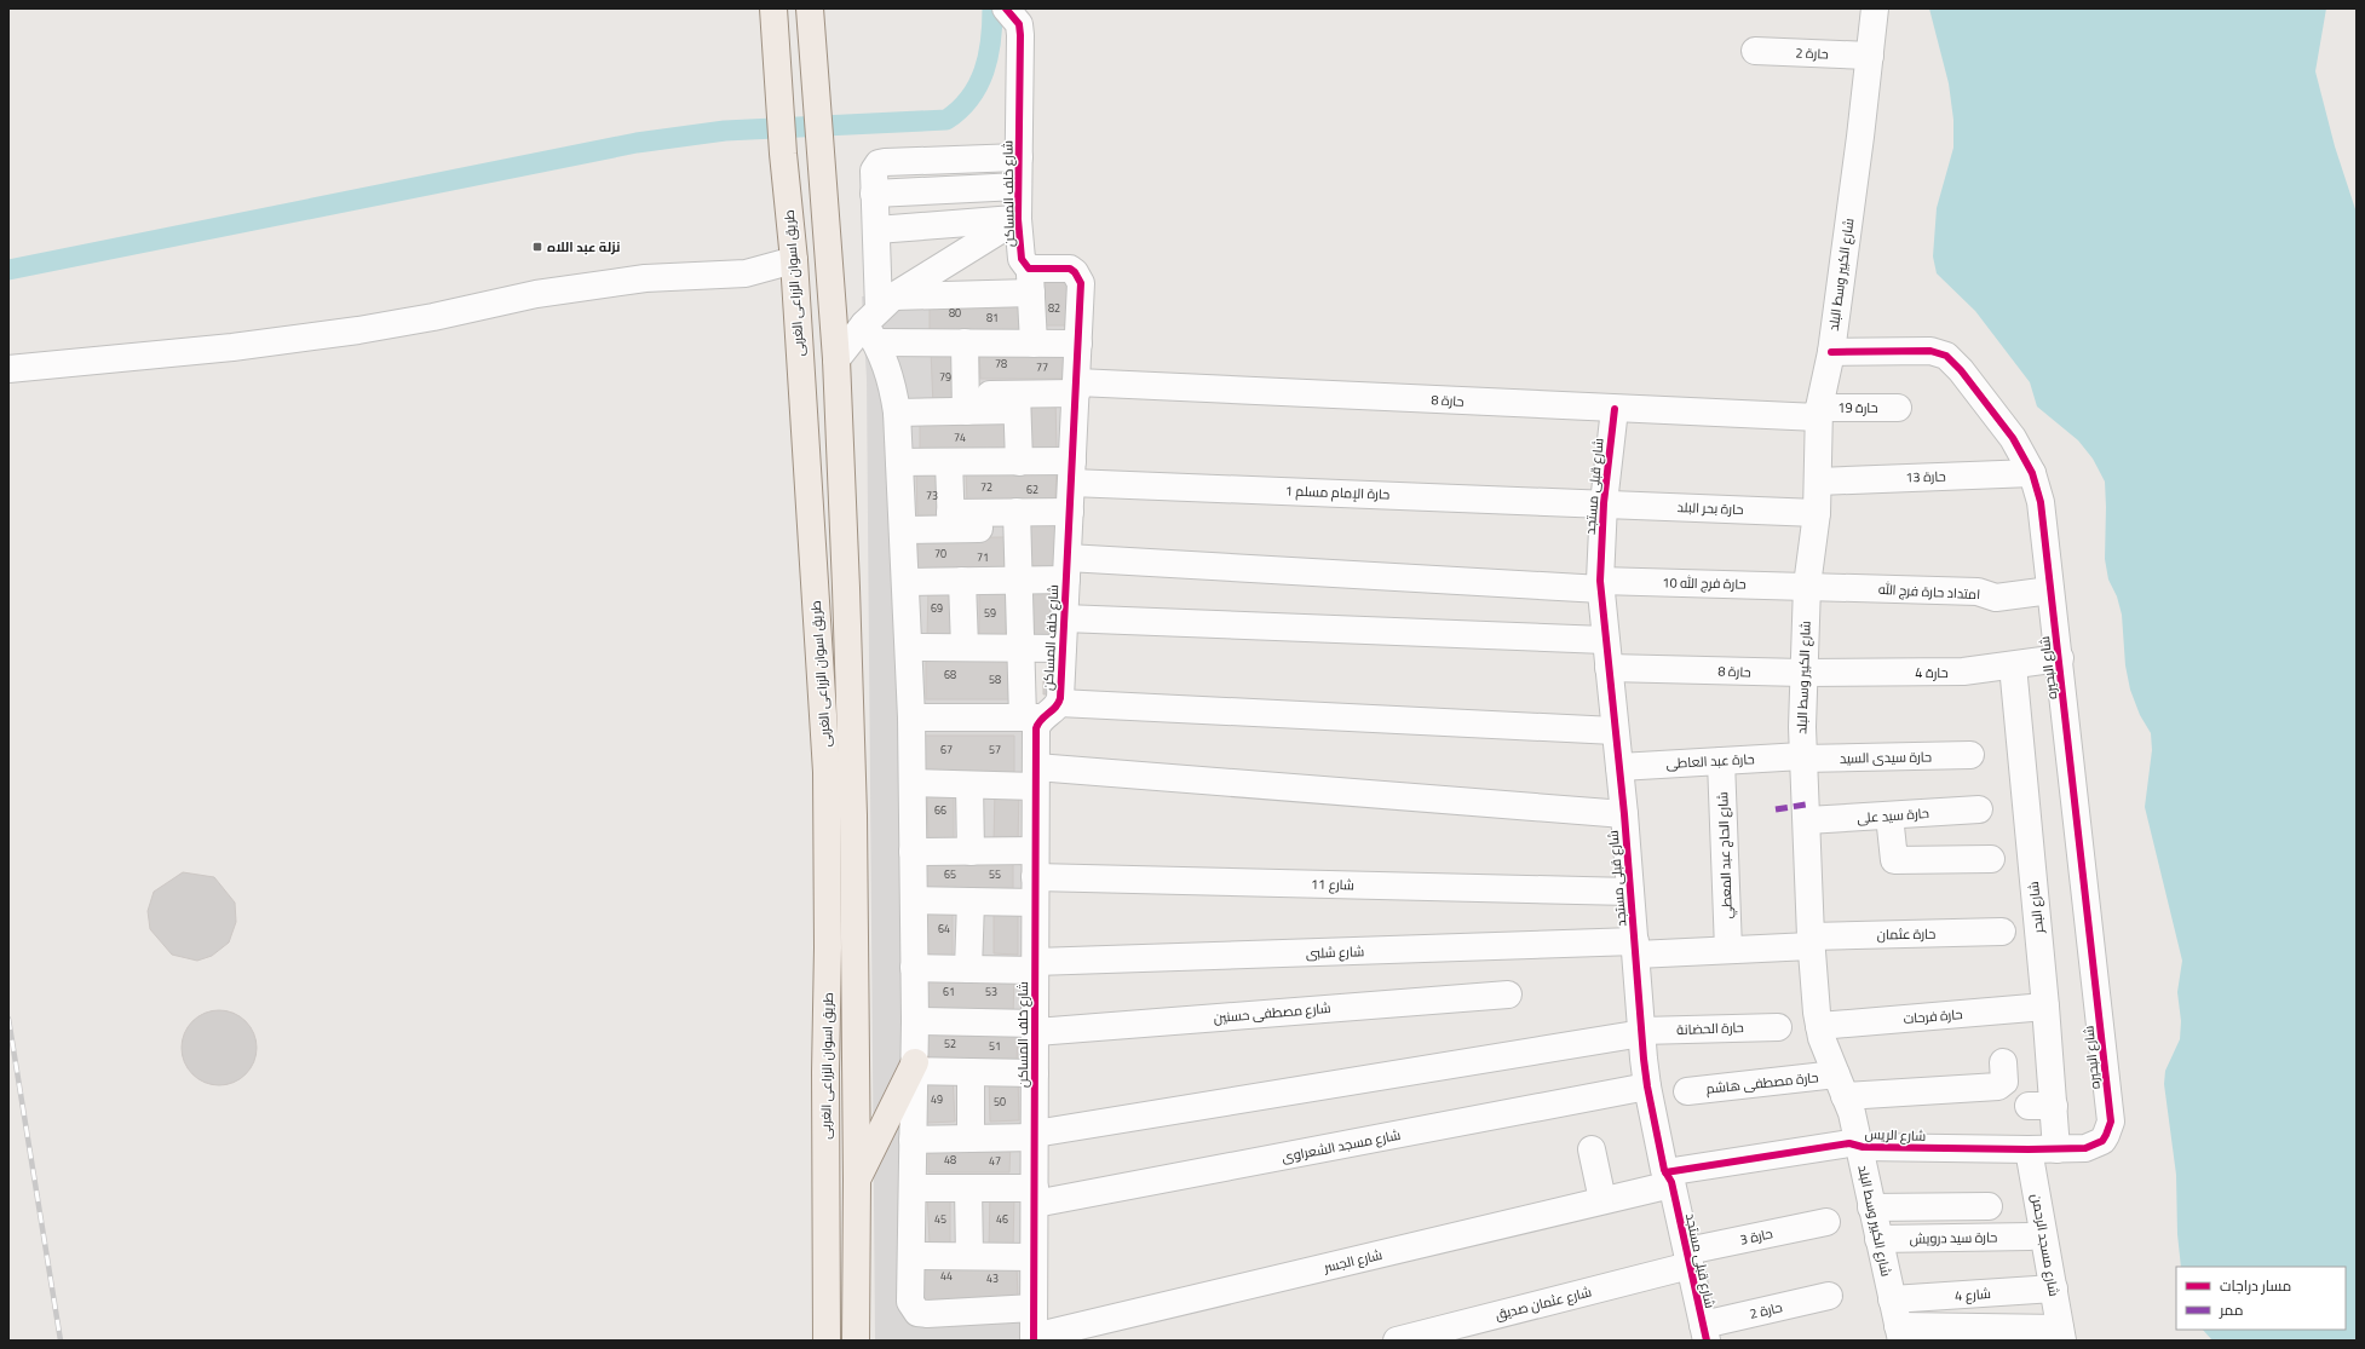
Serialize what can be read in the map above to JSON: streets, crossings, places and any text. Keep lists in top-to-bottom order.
{
  "streets": {
    "main road": ["طريق اسوان الزراعى الغربى"],
    "street": [
      "حارة 2",
      "شارع خلف المساكن",
      "شارع الكبير وسط البلد",
      "حارة 8",
      "حارة 19",
      "حارة 13",
      "شارع قبلى مستجد",
      "حارة الإمام مسلم 1",
      "حارة بحر البلد",
      "حارة فرج الله 10",
      "امتداد حارة فرج الله",
      "شارع البحيره",
      "حارة 4",
      "حارة سيدى السيد",
      "حارة عبد العاطى",
      "حارة سيد على",
      "شارع الحاج عبد المعطي",
      "شارع 11",
      "شارع البحر",
      "حارة عثمان",
      "شارع شلبى",
      "شارع مصطفى حسنين",
      "حارة فرحات",
      "حارة الحضانة",
      "حارة مصطفى هاشم",
      "شارع الريس",
      "شارع مسجد الشعراوى",
      "حارة 3",
      "حارة سيد درويش",
      "شارع مسجد الرحمن",
      "شارع الجسر",
      "شارع 4",
      "شارع عثمان صديق"
    ]
  },
  "crossings": [
    ["حارة 2", "شارع الكبير وسط البلد"],
    ["حارة 2", "شارع قبلى مستجد"],
    ["شارع خلف المساكن", "حارة 8"],
    ["شارع خلف المساكن", "حارة الإمام مسلم 1"],
    ["شارع خلف المساكن", "حارة فرج الله 10"],
    ["شارع خلف المساكن", "شارع 11"],
    ["شارع خلف المساكن", "شارع شلبى"],
    ["شارع خلف المساكن", "شارع مصطفى حسنين"],
    ["شارع خلف المساكن", "حارة الحضانة"],
    ["شارع خلف المساكن", "شارع مسجد الشعراوى"],
    ["شارع خلف المساكن", "شارع الجسر"],
    ["شارع الكبير وسط البلد", "حارة 8"],
    ["شارع الكبير وسط البلد", "حارة 19"],
    ["شارع الكبير وسط البلد", "حارة 13"],
    ["شارع الكبير وسط البلد", "حارة بحر البلد"],
    ["شارع الكبير وسط البلد", "حارة فرج الله 10"],
    ["شارع الكبير وسط البلد", "امتداد حارة فرج الله"],
    ["شارع الكبير وسط البلد", "شارع البحيره"],
    ["شارع الكبير وسط البلد", "حارة 4"],
    ["شارع الكبير وسط البلد", "حارة سيدى السيد"],
    ["شارع الكبير وسط البلد", "حارة عبد العاطى"],
    ["شارع الكبير وسط البلد", "حارة سيد على"],
    ["شارع الكبير وسط البلد", "حارة عثمان"],
    ["شارع الكبير وسط البلد", "حارة فرحات"],
    ["شارع الكبير وسط البلد", "حارة مصطفى هاشم"],
    ["شارع الكبير وسط البلد", "شارع الريس"],
    ["شارع الكبير وسط البلد", "حارة سيد درويش"],
    ["شارع الكبير وسط البلد", "شارع 4"],
    ["حارة 8", "حارة 19"],
    ["حارة 8", "شارع قبلى مستجد"],
    ["حارة 8", "حارة 4"],
    ["حارة 13", "شارع البحيره"],
    ["شارع قبلى مستجد", "حارة الإمام مسلم 1"],
    ["شارع قبلى مستجد", "حارة بحر البلد"],
    ["شارع قبلى مستجد", "حارة فرج الله 10"],
    ["شارع قبلى مستجد", "حارة عبد العاطى"],
    ["شارع قبلى مستجد", "شارع 11"],
    ["شارع قبلى مستجد", "حارة عثمان"],
    ["شارع قبلى مستجد", "شارع شلبى"],
    ["شارع قبلى مستجد", "حارة الحضانة"],
    ["شارع قبلى مستجد", "شارع الريس"],
    ["شارع قبلى مستجد", "شارع مسجد الشعراوى"],
    ["شارع قبلى مستجد", "حارة 3"],
    ["شارع قبلى مستجد", "شارع الجسر"],
    ["شارع قبلى مستجد", "شارع عثمان صديق"],
    ["حارة الإمام مسلم 1", "حارة بحر البلد"],
    ["حارة فرج الله 10", "امتداد حارة فرج الله"],
    ["امتداد حارة فرج الله", "شارع البحيره"],
    ["شارع البحيره", "حارة 4"],
    ["شارع البحيره", "شارع الريس"],
    ["حارة 4", "شارع البحر"],
    ["حارة سيدى السيد", "حارة عبد العاطى"],
    ["حارة عبد العاطى", "شارع الحاج عبد المعطي"],
    ["شارع الحاج عبد المعطي", "حارة عثمان"],
    ["شارع البحر", "حارة فرحات"],
    ["شارع البحر", "شارع الريس"],
    ["حارة عثمان", "شارع شلبى"],
    ["شارع الريس", "شارع مسجد الرحمن"],
    ["شارع الريس", "شارع الجسر"],
    ["حارة 3", "شارع عثمان صديق"],
    ["شارع مسجد الرحمن", "شارع 4"]
  ],
  "places": {
    "transit": ["نزلة عبد اللاه"]
  },
  "house_numbers": [
    "82",
    "80",
    "81",
    "78",
    "77",
    "79",
    "74",
    "72",
    "62",
    "73",
    "70",
    "71",
    "69",
    "59",
    "68",
    "58",
    "67",
    "57",
    "66",
    "65",
    "55",
    "64",
    "61",
    "53",
    "52",
    "51",
    "49",
    "50",
    "48",
    "47",
    "45",
    "46",
    "44",
    "43"
  ],
  "legend": ["مسار دراجات", "ممر"]
}
